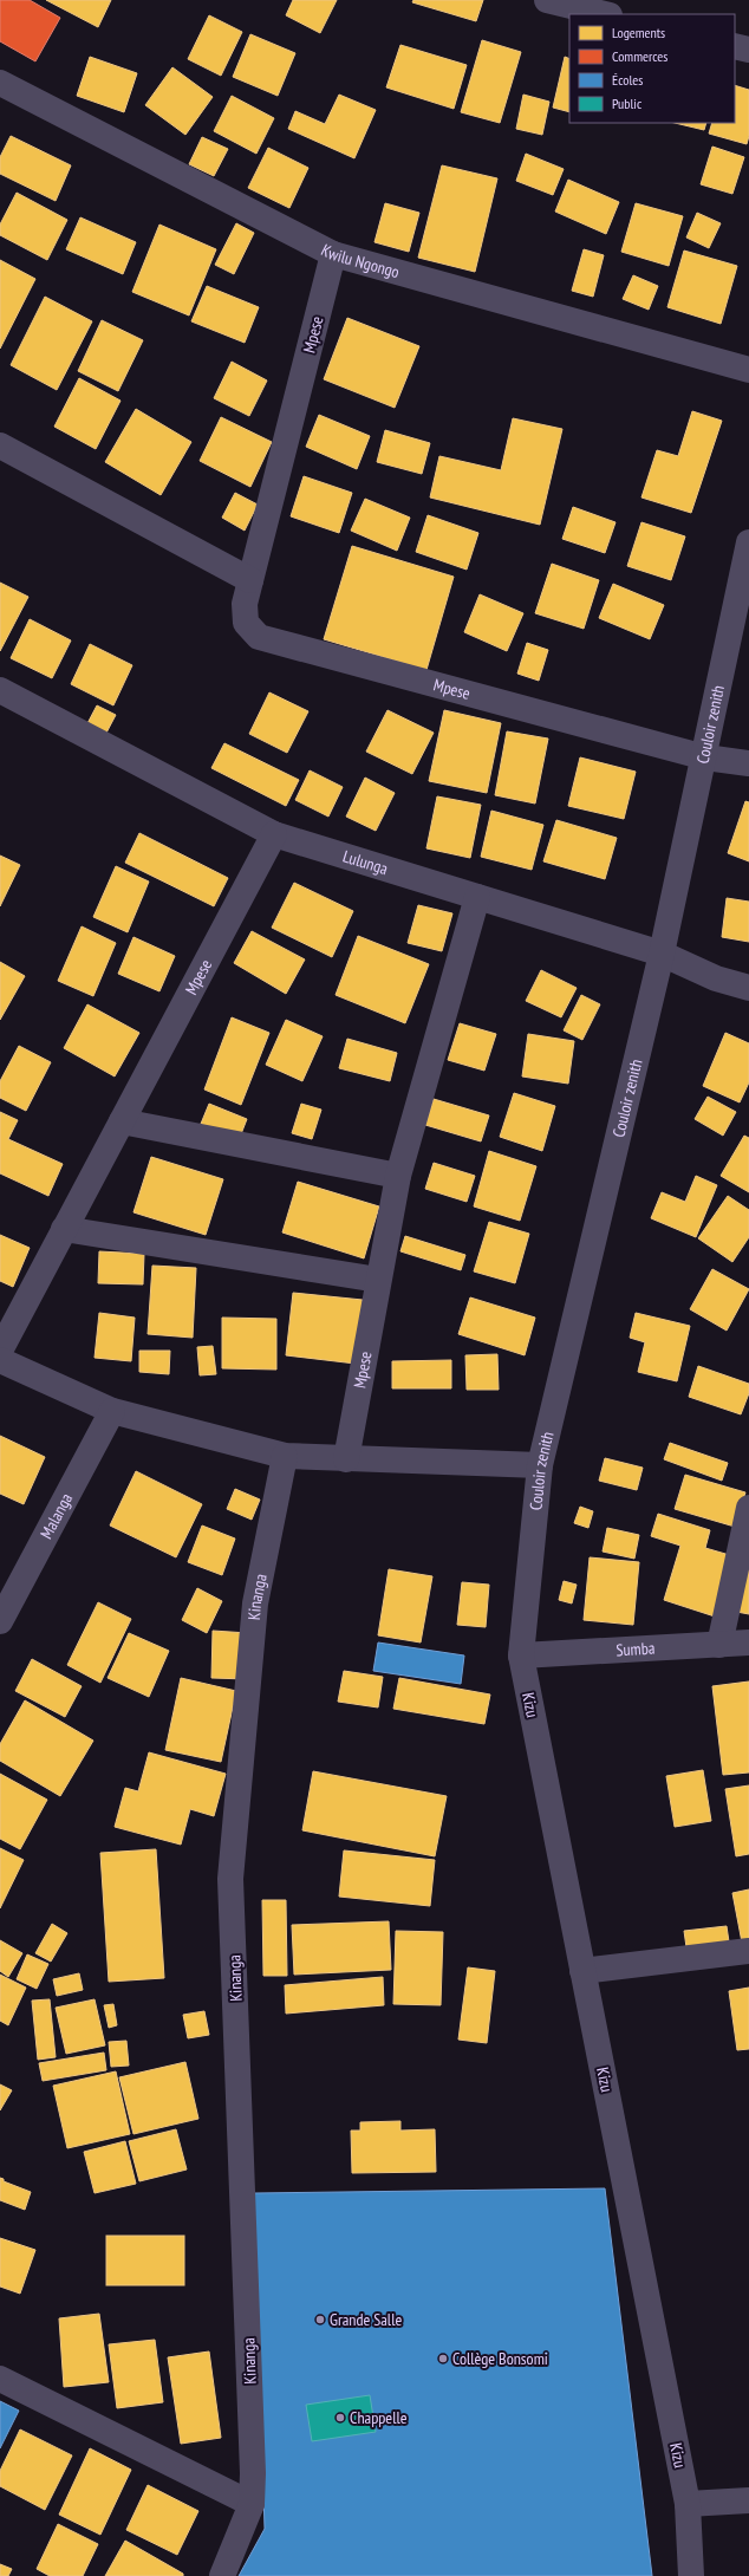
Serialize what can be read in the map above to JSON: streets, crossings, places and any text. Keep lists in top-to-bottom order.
{
  "streets": {
    "street": [
      "Kwilu Ngongo",
      "Mpese",
      "Couloir zenith",
      "Lulunga",
      "Malanga",
      "Kinanga",
      "Sumba",
      "Kizu"
    ]
  },
  "crossings": [
    ["Kwilu Ngongo", "Mpese"],
    ["Mpese", "Couloir zenith"],
    ["Mpese", "Lulunga"],
    ["Couloir zenith", "Lulunga"],
    ["Couloir zenith", "Sumba"],
    ["Couloir zenith", "Kizu"],
    ["Sumba", "Kizu"]
  ],
  "places": ["Grande Salle", "Collège Bonsomi", "Chappelle"],
  "legend": [
    "Logements",
    "Commerces",
    "Écoles",
    "Public"
  ]
}
